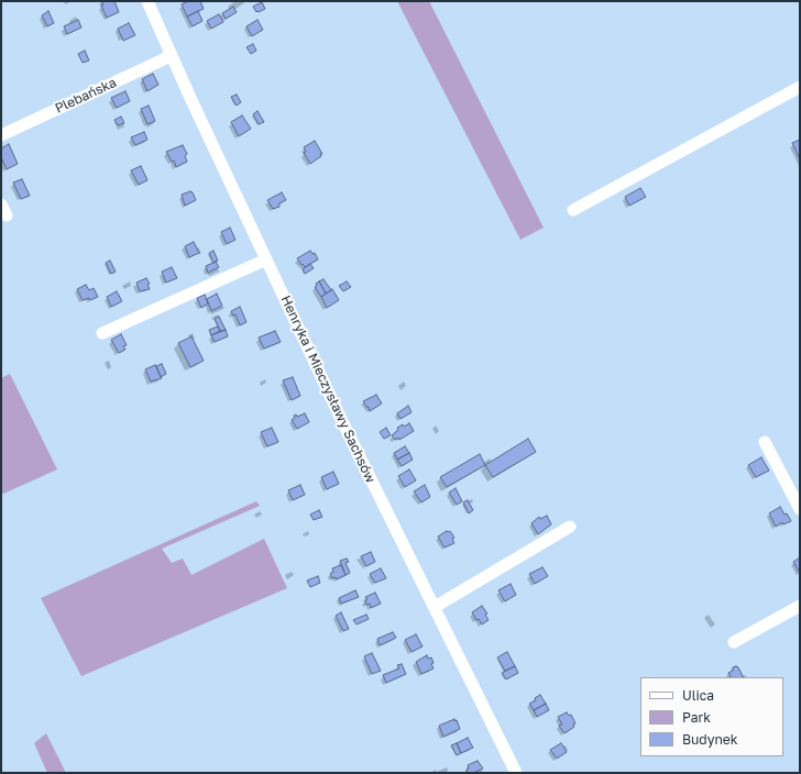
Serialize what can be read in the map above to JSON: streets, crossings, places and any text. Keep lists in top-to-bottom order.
{
  "streets": {
    "street": ["Plebańska", "Henryka i Mieczysławy Sachsów"]
  },
  "crossings": [
    ["Plebańska", "Henryka i Mieczysławy Sachsów"]
  ],
  "legend": ["Ulica", "Park", "Budynek"]
}
